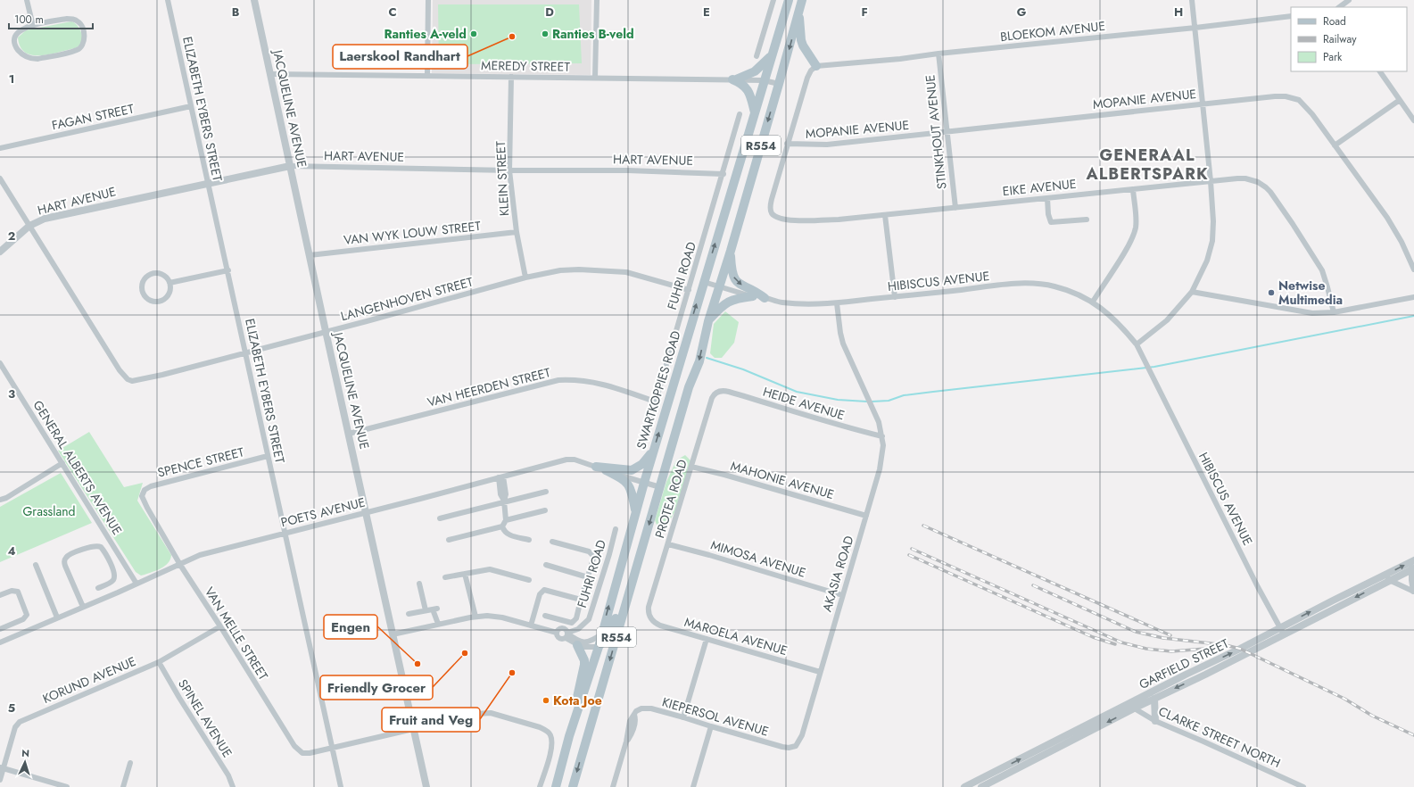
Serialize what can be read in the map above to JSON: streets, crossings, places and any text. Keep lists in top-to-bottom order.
{
  "streets": {
    "main road": ["R554", "SWARTKOPPIES ROAD"],
    "street": [
      "BLOEKOM AVENUE",
      "MEREDY STREET",
      "MOPANIE AVENUE",
      "ELIZABETH EYBERS STREET",
      "JACQUELINE AVENUE",
      "FAGAN STREET",
      "STINKHOUT AVENUE",
      "HART AVENUE",
      "KLEIN STREET",
      "EIKE AVENUE",
      "VAN WYK LOUW STREET",
      "FUHRI ROAD",
      "HIBISCUS AVENUE",
      "LANGENHOVEN STREET",
      "VAN HEERDEN STREET",
      "HEIDE AVENUE",
      "SPENCE STREET",
      "GENERAL ALBERTS AVENUE",
      "MAHONIE AVENUE",
      "PROTEA ROAD",
      "POETS AVENUE",
      "MIMOSA AVENUE",
      "AKASIA ROAD",
      "VAN MELLE STREET",
      "MAROELA AVENUE",
      "GARFIELD STREET",
      "KORUND AVENUE",
      "KIEPERSOL AVENUE",
      "SPINEL AVENUE",
      "CLARKE STREET NORTH"
    ]
  },
  "crossings": [
    ["BLOEKOM AVENUE", "STINKHOUT AVENUE"],
    ["MEREDY STREET", "JACQUELINE AVENUE"],
    ["MEREDY STREET", "R554"],
    ["MEREDY STREET", "KLEIN STREET"],
    ["MEREDY STREET", "SWARTKOPPIES ROAD"],
    ["MOPANIE AVENUE", "STINKHOUT AVENUE"],
    ["MOPANIE AVENUE", "EIKE AVENUE"],
    ["ELIZABETH EYBERS STREET", "FAGAN STREET"],
    ["ELIZABETH EYBERS STREET", "HART AVENUE"],
    ["ELIZABETH EYBERS STREET", "LANGENHOVEN STREET"],
    ["ELIZABETH EYBERS STREET", "SPENCE STREET"],
    ["ELIZABETH EYBERS STREET", "POETS AVENUE"],
    ["ELIZABETH EYBERS STREET", "VAN MELLE STREET"],
    ["JACQUELINE AVENUE", "HART AVENUE"],
    ["JACQUELINE AVENUE", "VAN WYK LOUW STREET"],
    ["JACQUELINE AVENUE", "LANGENHOVEN STREET"],
    ["JACQUELINE AVENUE", "VAN HEERDEN STREET"],
    ["JACQUELINE AVENUE", "POETS AVENUE"],
    ["JACQUELINE AVENUE", "VAN MELLE STREET"],
    ["STINKHOUT AVENUE", "EIKE AVENUE"],
    ["R554", "HIBISCUS AVENUE"],
    ["R554", "POETS AVENUE"],
    ["HART AVENUE", "KLEIN STREET"],
    ["HART AVENUE", "FUHRI ROAD"],
    ["HART AVENUE", "LANGENHOVEN STREET"],
    ["KLEIN STREET", "VAN WYK LOUW STREET"],
    ["KLEIN STREET", "LANGENHOVEN STREET"],
    ["FUHRI ROAD", "LANGENHOVEN STREET"],
    ["FUHRI ROAD", "VAN HEERDEN STREET"],
    ["HIBISCUS AVENUE", "SWARTKOPPIES ROAD"],
    ["HIBISCUS AVENUE", "AKASIA ROAD"],
    ["HIBISCUS AVENUE", "GARFIELD STREET"],
    ["SWARTKOPPIES ROAD", "POETS AVENUE"],
    ["HEIDE AVENUE", "PROTEA ROAD"],
    ["HEIDE AVENUE", "AKASIA ROAD"],
    ["SPENCE STREET", "VAN MELLE STREET"],
    ["GENERAL ALBERTS AVENUE", "POETS AVENUE"],
    ["MAHONIE AVENUE", "PROTEA ROAD"],
    ["MAHONIE AVENUE", "AKASIA ROAD"],
    ["PROTEA ROAD", "MIMOSA AVENUE"],
    ["PROTEA ROAD", "MAROELA AVENUE"],
    ["POETS AVENUE", "VAN MELLE STREET"],
    ["MIMOSA AVENUE", "AKASIA ROAD"],
    ["AKASIA ROAD", "MAROELA AVENUE"],
    ["AKASIA ROAD", "KIEPERSOL AVENUE"],
    ["VAN MELLE STREET", "KORUND AVENUE"],
    ["GARFIELD STREET", "CLARKE STREET NORTH"],
    ["KORUND AVENUE", "SPINEL AVENUE"]
  ],
  "districts": ["GENERAAL ALBERTSPARK"],
  "parks": ["Grassland"],
  "places": [
    "Ranties A-veld",
    "Ranties B-veld",
    "Laerskool Randhart",
    "Netwise Multimedia",
    "Friendly Grocer",
    "Engen",
    "Fruit and Veg",
    "Kota Joe"
  ],
  "legend": ["Road", "Railway", "Park"],
  "scale_bar": "100 m",
  "north": "top",
  "grid": {
    "columns": [
      "B",
      "C",
      "D",
      "E",
      "F",
      "G",
      "H"
    ],
    "rows": [
      "1",
      "2",
      "3",
      "4",
      "5"
    ]
  }
}
